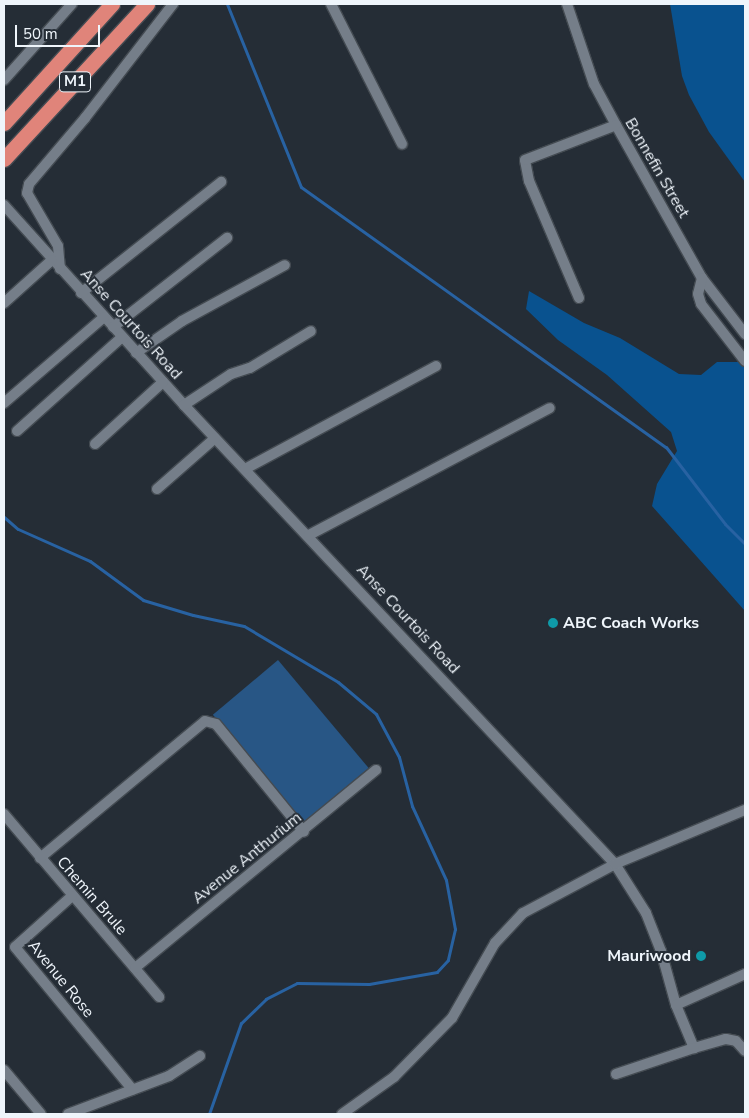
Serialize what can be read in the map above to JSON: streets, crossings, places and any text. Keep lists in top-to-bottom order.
{
  "streets": {
    "highway": ["M1"],
    "street": [
      "Bonnefin Street",
      "Anse Courtois Road",
      "Avenue Anthurium",
      "Chemin Brule",
      "Avenue Rose"
    ]
  },
  "crossings": [
    ["Avenue Anthurium", "Chemin Brule"],
    ["Chemin Brule", "Avenue Rose"]
  ],
  "places": ["ABC Coach Works", "Mauriwood"],
  "scale_bar": "50 m"
}
